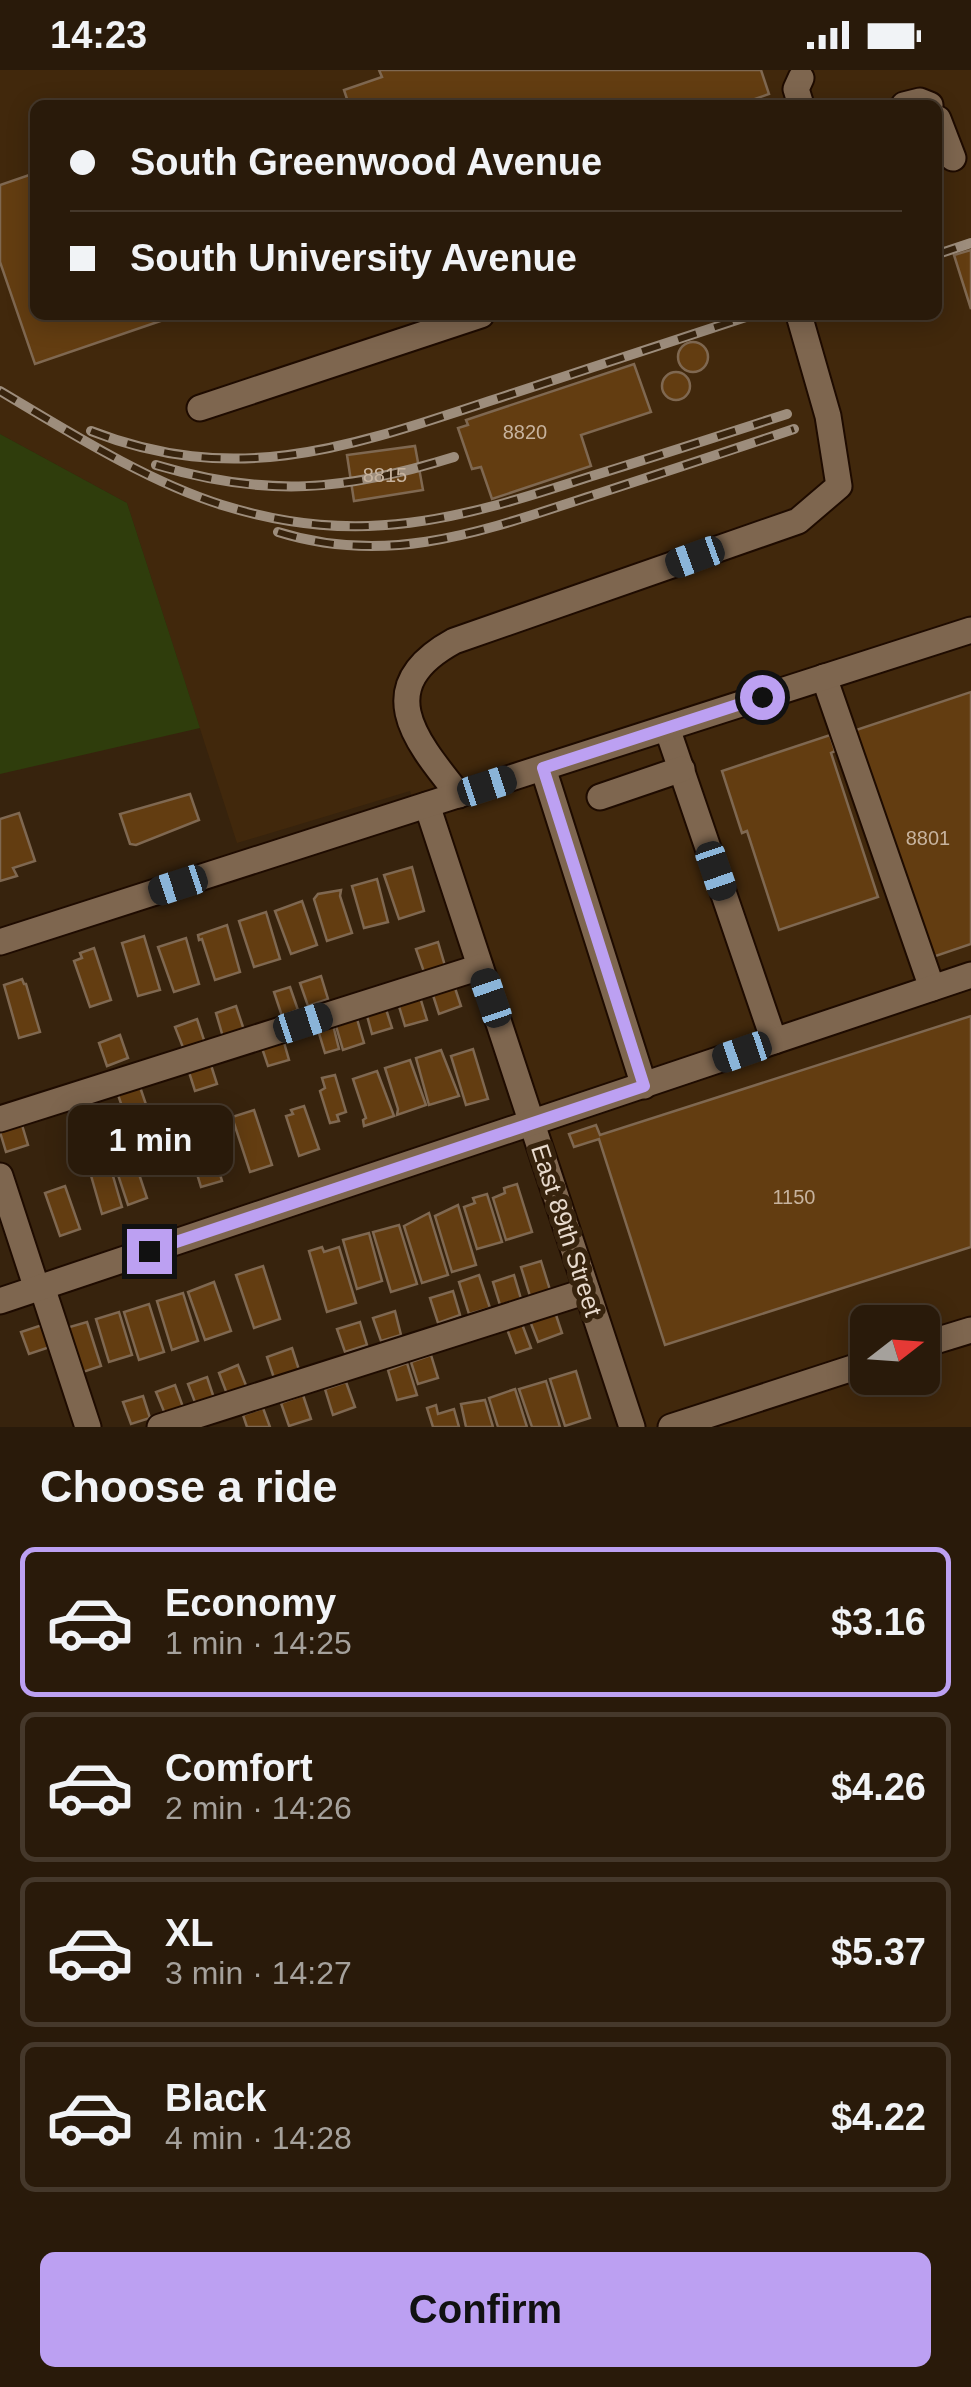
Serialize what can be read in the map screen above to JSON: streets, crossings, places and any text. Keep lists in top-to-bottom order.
{
  "streets": {
    "street": ["East 89th Street"]
  },
  "house_numbers": [
    "8820",
    "8815",
    "8801",
    "1150"
  ],
  "north": "right",
  "page": {
    "status": "14:23",
    "banner": ["South Greenwood Avenue", "South University Avenue"],
    "bubble": "1 min",
    "heading": "Choose a ride",
    "list": [
      {
        "name": "Economy",
        "note": "1 min · 14:25",
        "value": "$3.16"
      },
      {
        "name": "Comfort",
        "note": "2 min · 14:26",
        "value": "$4.26"
      },
      {
        "name": "XL",
        "note": "3 min · 14:27",
        "value": "$5.37"
      },
      {
        "name": "Black",
        "note": "4 min · 14:28",
        "value": "$4.22"
      }
    ],
    "buttons": "Confirm"
  }
}
